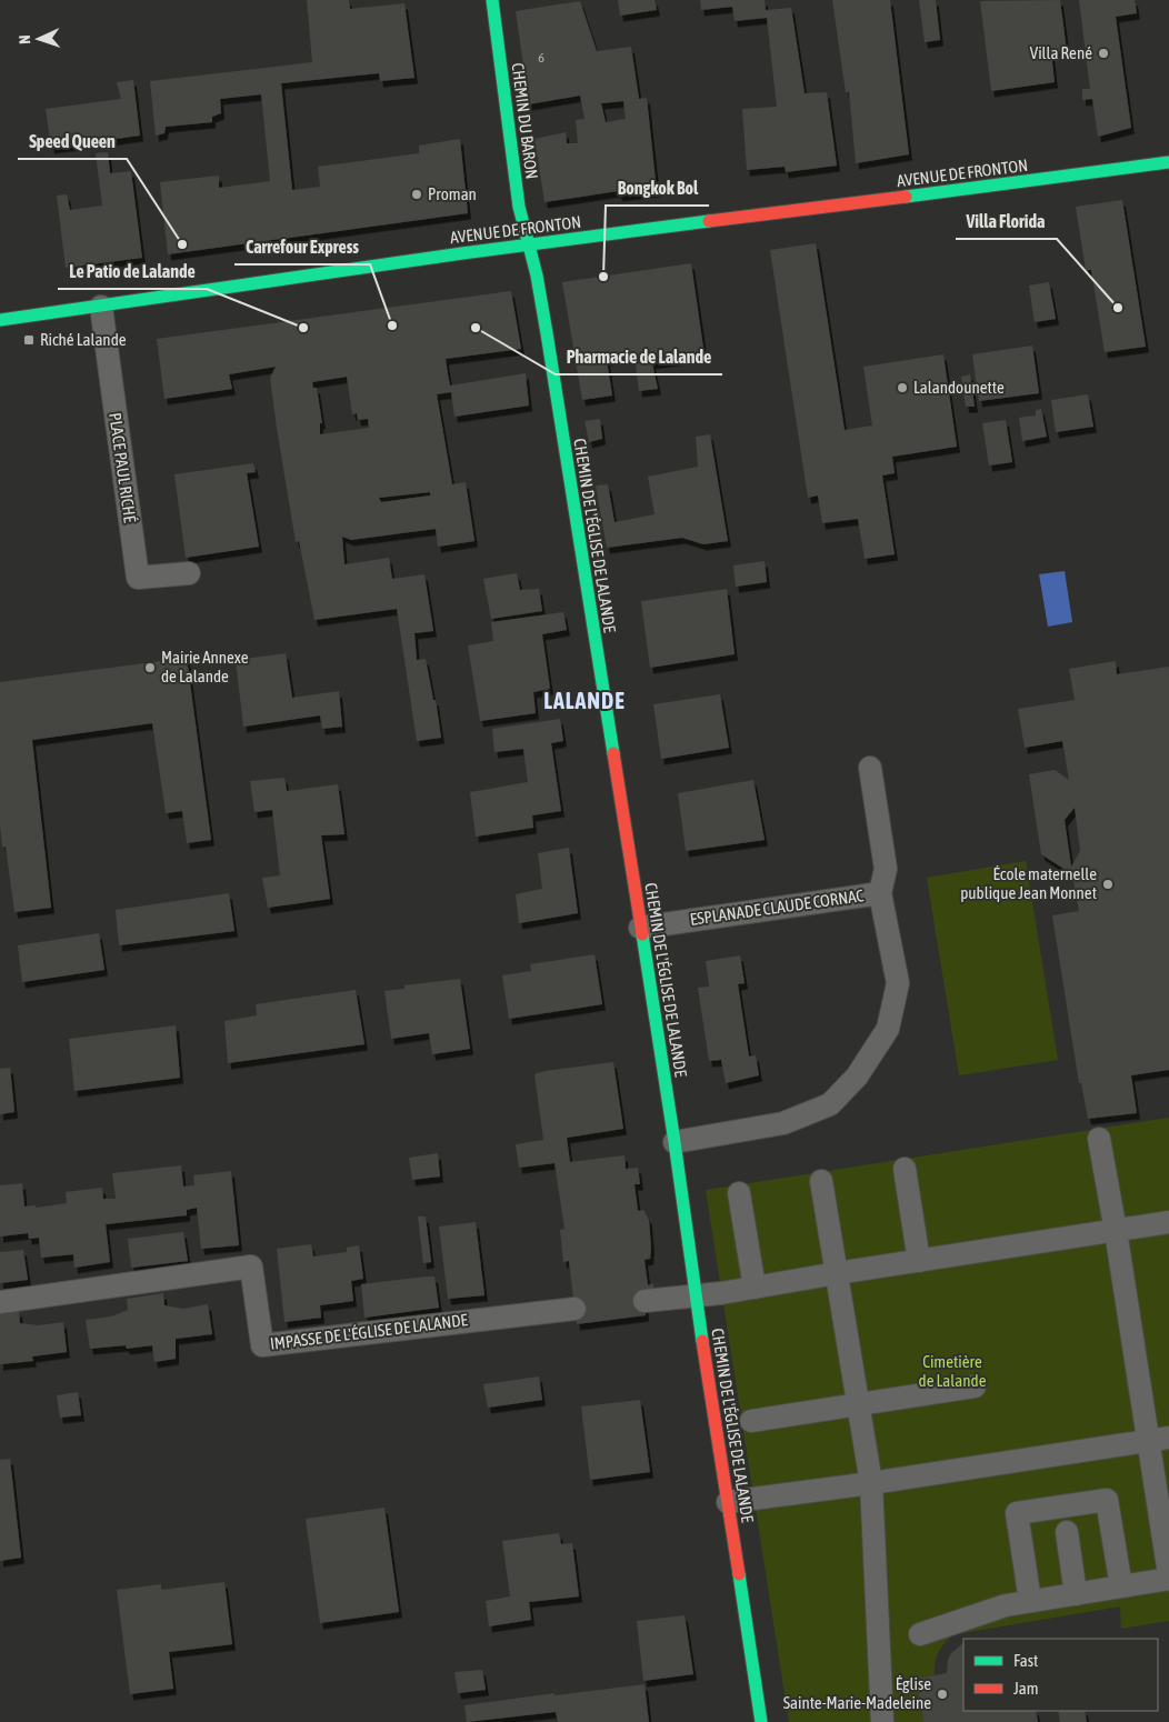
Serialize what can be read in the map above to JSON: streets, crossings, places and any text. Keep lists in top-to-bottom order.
{
  "streets": {
    "street": ["CHEMIN DU BARON", "AVENUE DE FRONTON", "CHEMIN DE L'ÉGLISE DE LALANDE"],
    "lane": ["PLACE PAUL RICHÉ", "ESPLANADE CLAUDE CORNAC", "IMPASSE DE L'ÉGLISE DE LALANDE"]
  },
  "crossings": [
    ["CHEMIN DU BARON", "AVENUE DE FRONTON"],
    ["CHEMIN DU BARON", "CHEMIN DE L'ÉGLISE DE LALANDE"],
    ["AVENUE DE FRONTON", "PLACE PAUL RICHÉ"],
    ["AVENUE DE FRONTON", "CHEMIN DE L'ÉGLISE DE LALANDE"],
    ["CHEMIN DE L'ÉGLISE DE LALANDE", "ESPLANADE CLAUDE CORNAC"]
  ],
  "districts": ["LALANDE"],
  "parks": ["Cimetière de Lalande"],
  "places": {
    "other": [
      "Villa René",
      "Proman",
      "Speed Queen",
      "Bongkok Bol",
      "Villa Florida",
      "Carrefour Express",
      "Le Patio de Lalande",
      "Pharmacie de Lalande",
      "Lalandounette",
      "Mairie Annexe de Lalande",
      "École maternelle publique Jean Monnet",
      "Église Sainte-Marie-Madeleine"
    ],
    "transit": ["Riché Lalande"]
  },
  "house_numbers": ["6"],
  "legend": ["Fast", "Jam"],
  "north": "left"
}
